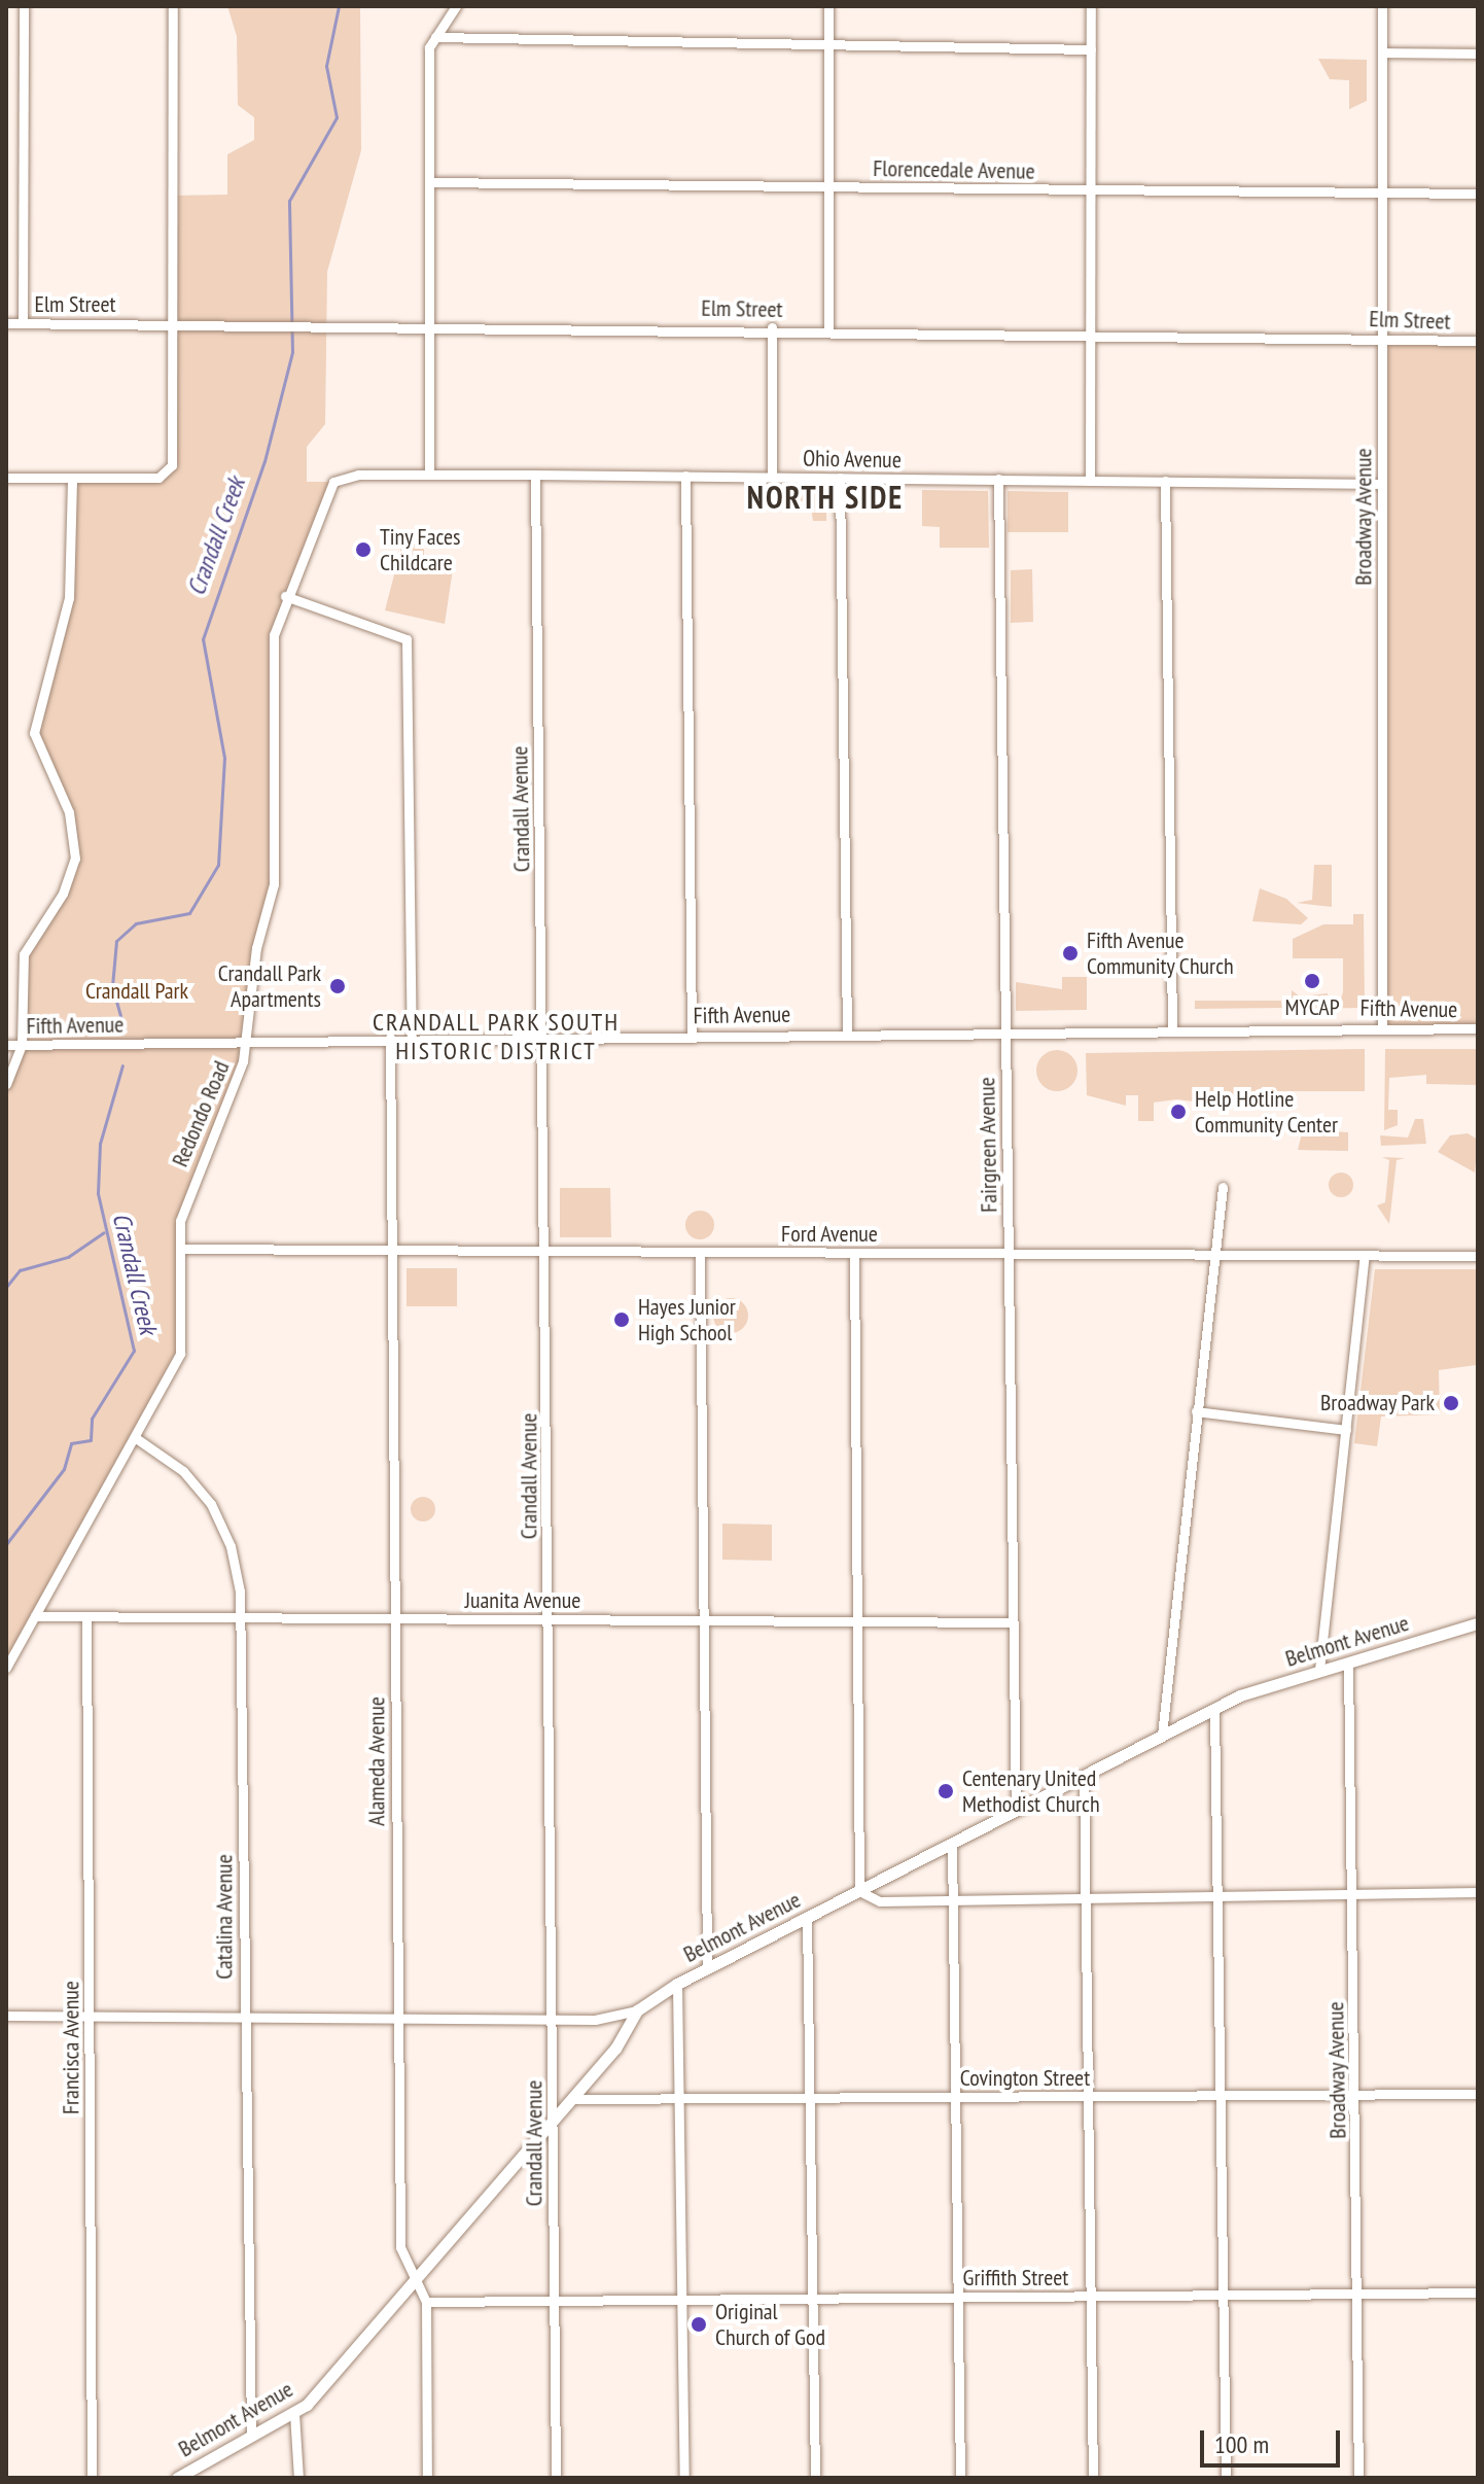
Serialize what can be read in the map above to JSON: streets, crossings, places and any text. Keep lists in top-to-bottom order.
{
  "streets": {
    "main road": ["Belmont Avenue"],
    "street": [
      "Florencedale Avenue",
      "Elm Street",
      "Ohio Avenue",
      "Broadway Avenue",
      "Crandall Avenue",
      "Fifth Avenue",
      "Redondo Road",
      "Fairgreen Avenue",
      "Ford Avenue",
      "Juanita Avenue",
      "Alameda Avenue",
      "Catalina Avenue",
      "Francisca Avenue",
      "Covington Street",
      "Griffith Street"
    ]
  },
  "crossings": [
    ["Florencedale Avenue", "Broadway Avenue"],
    ["Elm Street", "Broadway Avenue"],
    ["Ohio Avenue", "Broadway Avenue"],
    ["Ohio Avenue", "Crandall Avenue"],
    ["Ohio Avenue", "Redondo Road"],
    ["Ohio Avenue", "Fairgreen Avenue"],
    ["Broadway Avenue", "Fifth Avenue"],
    ["Broadway Avenue", "Belmont Avenue"],
    ["Broadway Avenue", "Covington Street"],
    ["Broadway Avenue", "Griffith Street"],
    ["Crandall Avenue", "Fifth Avenue"],
    ["Crandall Avenue", "Ford Avenue"],
    ["Crandall Avenue", "Juanita Avenue"],
    ["Crandall Avenue", "Belmont Avenue"],
    ["Crandall Avenue", "Griffith Street"],
    ["Fifth Avenue", "Redondo Road"],
    ["Fifth Avenue", "Fairgreen Avenue"],
    ["Fifth Avenue", "Alameda Avenue"],
    ["Redondo Road", "Ford Avenue"],
    ["Redondo Road", "Juanita Avenue"],
    ["Redondo Road", "Catalina Avenue"],
    ["Fairgreen Avenue", "Ford Avenue"],
    ["Fairgreen Avenue", "Juanita Avenue"],
    ["Fairgreen Avenue", "Belmont Avenue"],
    ["Ford Avenue", "Alameda Avenue"],
    ["Juanita Avenue", "Alameda Avenue"],
    ["Juanita Avenue", "Catalina Avenue"],
    ["Juanita Avenue", "Francisca Avenue"],
    ["Belmont Avenue", "Alameda Avenue"],
    ["Belmont Avenue", "Catalina Avenue"],
    ["Belmont Avenue", "Covington Street"],
    ["Alameda Avenue", "Griffith Street"]
  ],
  "districts": ["NORTH SIDE", "CRANDALL PARK SOUTH HISTORIC DISTRICT"],
  "water": ["Crandall Creek"],
  "parks": ["Crandall Park"],
  "places": [
    "Tiny Faces Childcare",
    "Fifth Avenue Community Church",
    "MYCAP",
    "Crandall Park Apartments",
    "Help Hotline Community Center",
    "Hayes Junior High School",
    "Broadway Park",
    "Centenary United Methodist Church",
    "Original Church of God"
  ],
  "scale_bar": "100 m"
}
